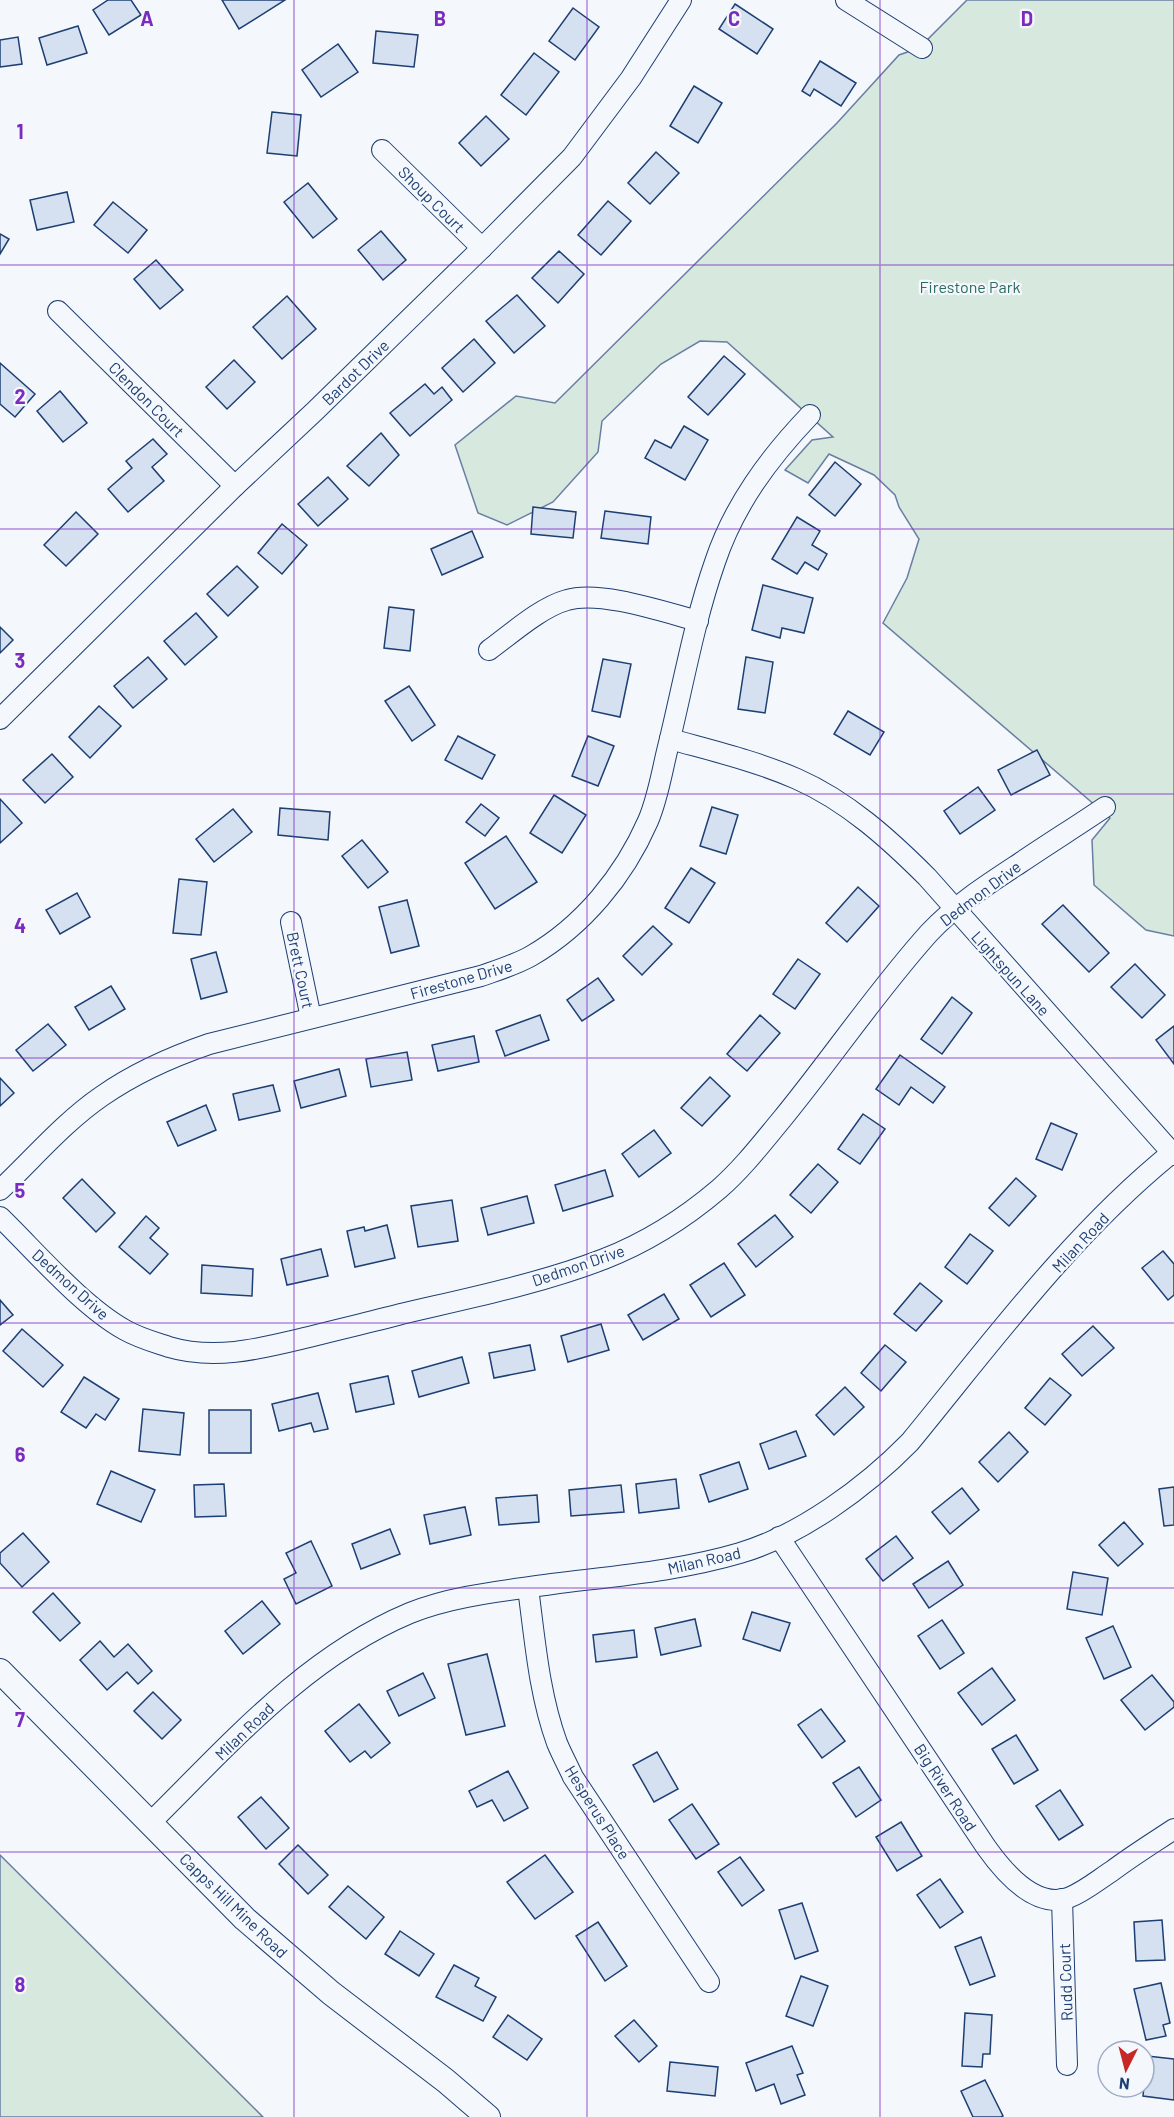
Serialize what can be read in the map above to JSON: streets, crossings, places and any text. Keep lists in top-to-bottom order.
{
  "streets": {
    "street": [
      "Shoup Court",
      "Bardot Drive",
      "Clendon Court",
      "Dedmon Drive",
      "Brett Court",
      "Lightspun Lane",
      "Firestone Drive",
      "Milan Road",
      "Big River Road",
      "Hesperus Place",
      "Capps Hill Mine Road",
      "Rudd Court"
    ]
  },
  "crossings": [
    ["Shoup Court", "Bardot Drive"],
    ["Bardot Drive", "Clendon Court"],
    ["Dedmon Drive", "Lightspun Lane"],
    ["Brett Court", "Firestone Drive"],
    ["Lightspun Lane", "Firestone Drive"],
    ["Lightspun Lane", "Milan Road"],
    ["Milan Road", "Big River Road"],
    ["Milan Road", "Hesperus Place"],
    ["Milan Road", "Capps Hill Mine Road"],
    ["Big River Road", "Rudd Court"]
  ],
  "parks": ["Firestone Park"],
  "north": "bottom",
  "grid": {
    "columns": [
      "A",
      "B",
      "C",
      "D"
    ],
    "rows": [
      "1",
      "2",
      "3",
      "4",
      "5",
      "6",
      "7",
      "8"
    ]
  }
}
